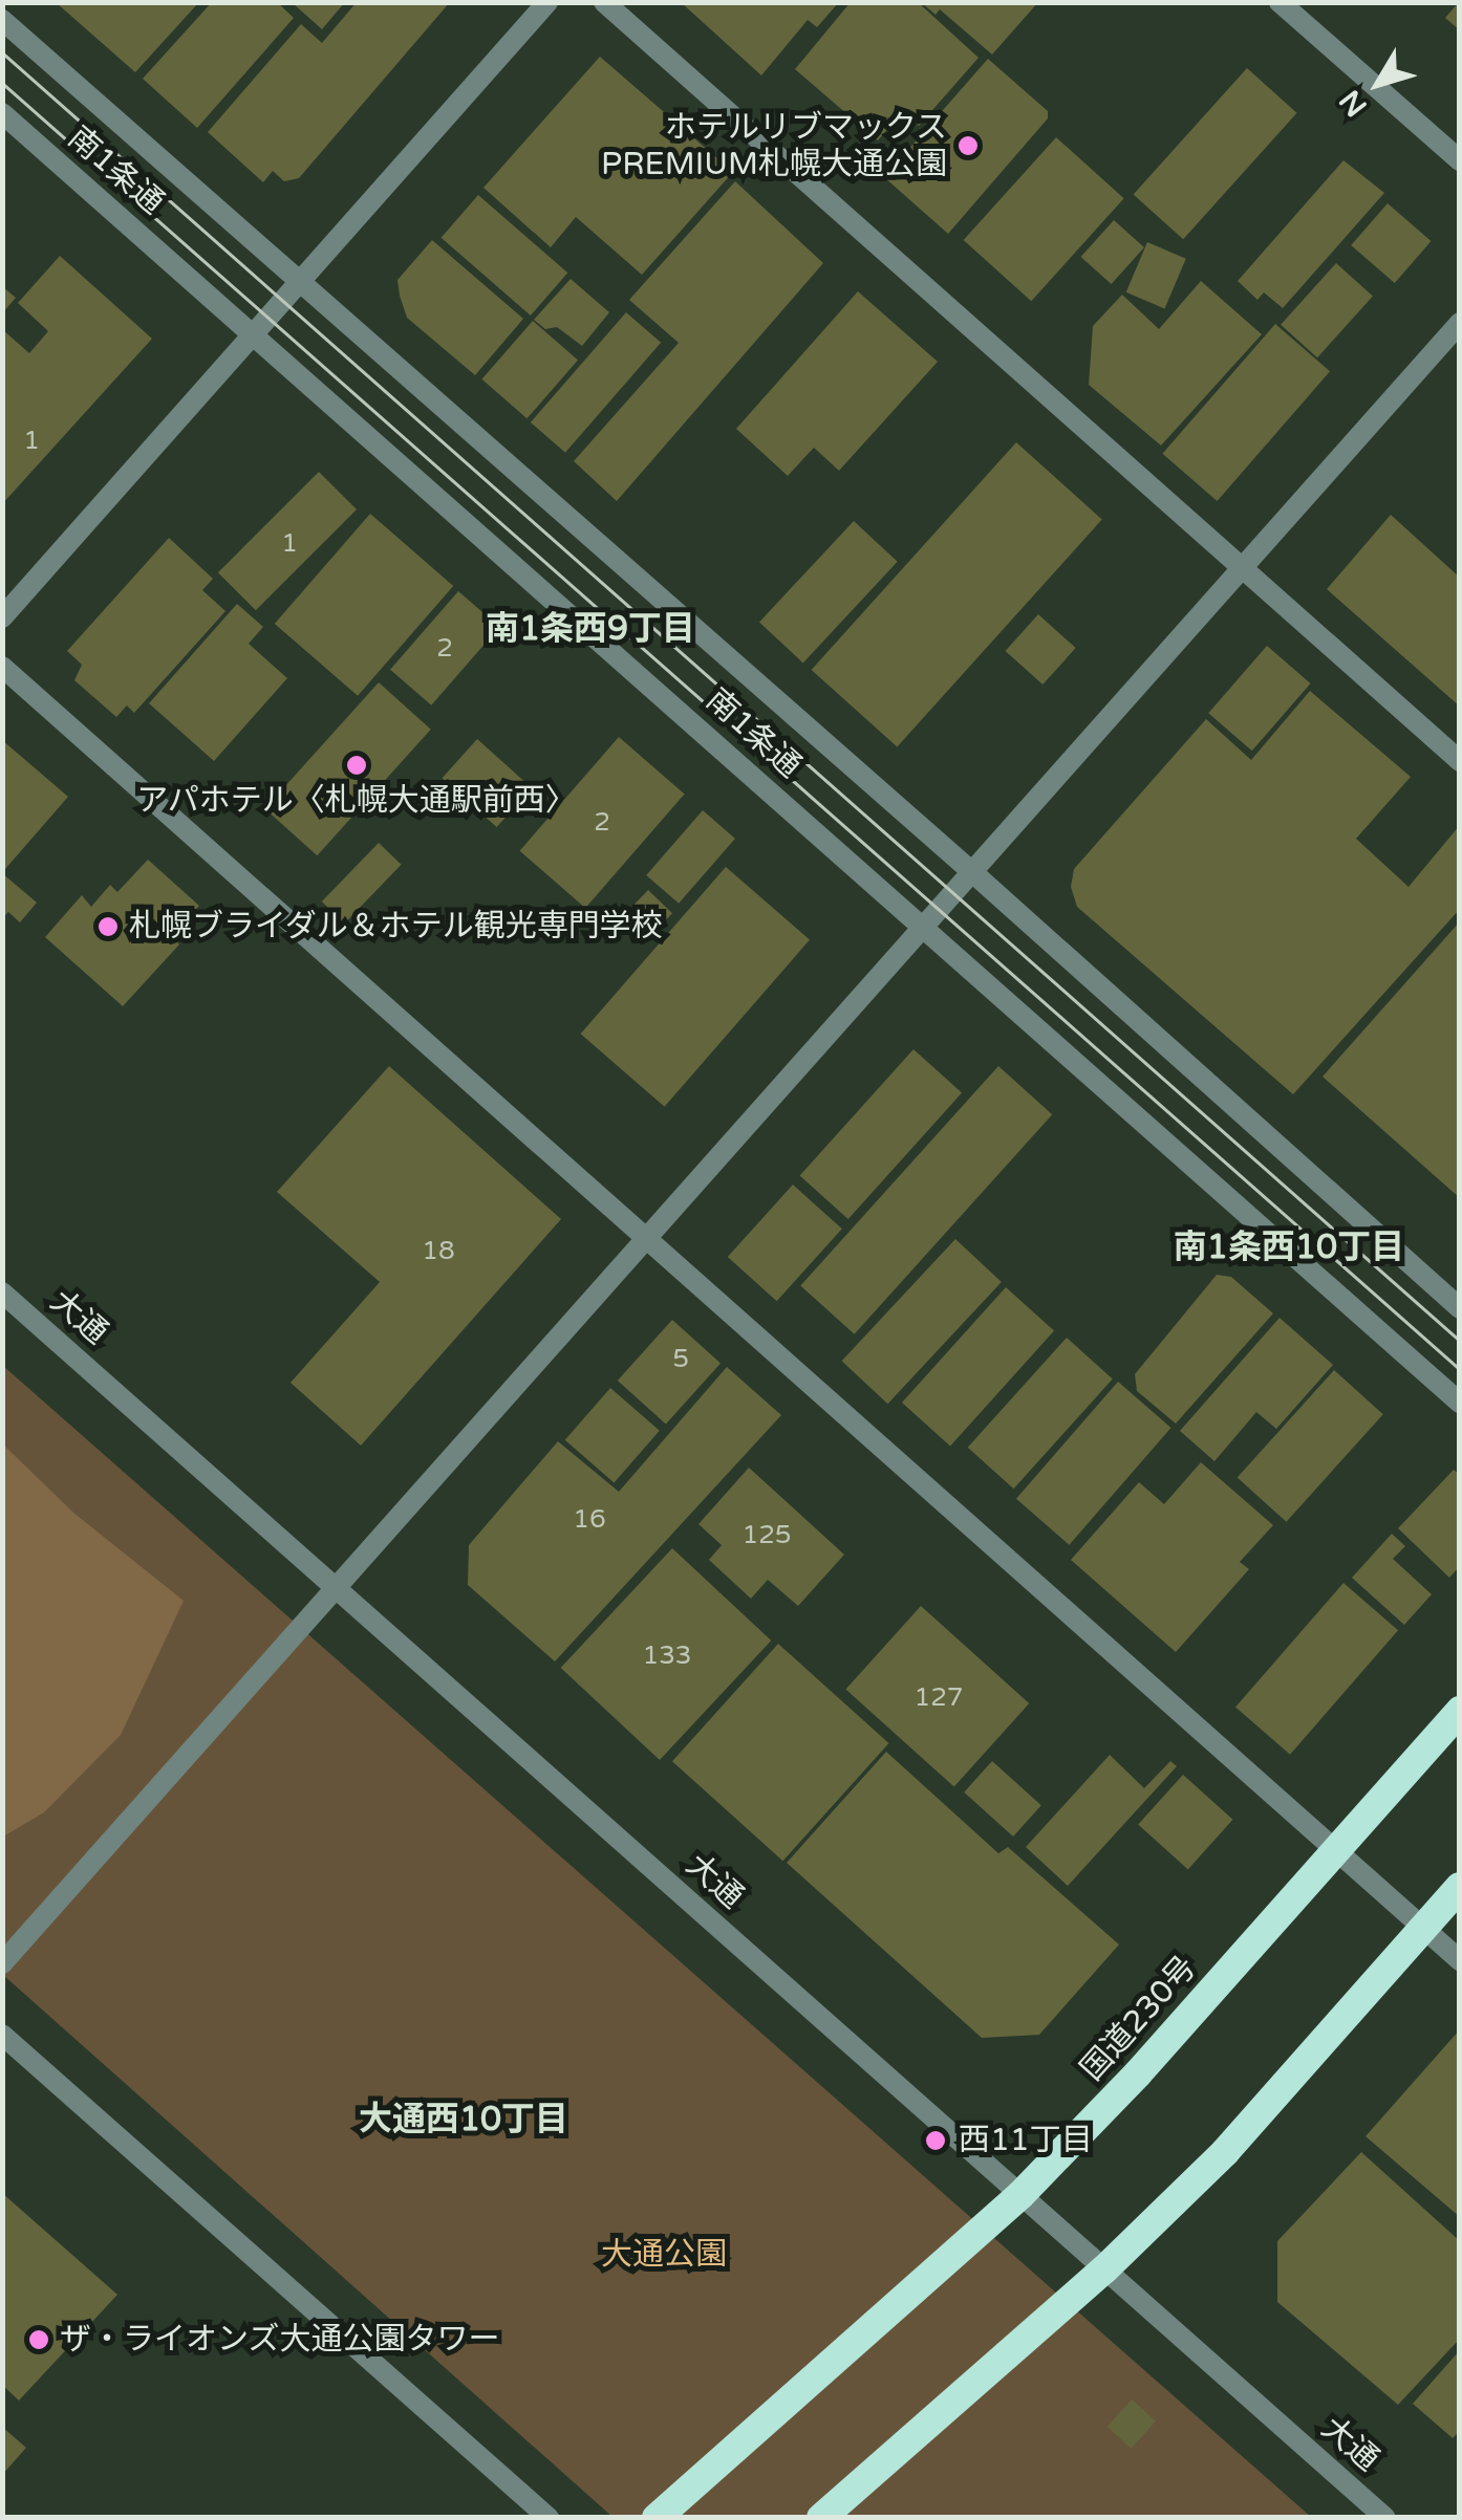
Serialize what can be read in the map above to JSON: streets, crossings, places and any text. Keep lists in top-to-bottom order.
{
  "streets": {
    "highway": ["国道230号"],
    "street": ["南1条通", "大通"]
  },
  "crossings": [
    ["大通", "国道230号"]
  ],
  "districts": ["南1条西9丁目", "南1条西10丁目", "大通西10丁目"],
  "parks": ["大通公園"],
  "places": [
    "ホテルリブマックス PREMIUM札幌大通公園",
    "アパホテル〈札幌大通駅前西〉",
    "札幌ブライダル＆ホテル観光専門学校",
    "西11丁目",
    "ザ・ライオンズ大通公園タワー"
  ],
  "house_numbers": [
    "1",
    "1",
    "2",
    "2",
    "18",
    "5",
    "16",
    "125",
    "133",
    "127"
  ],
  "north": "bottom left"
}
